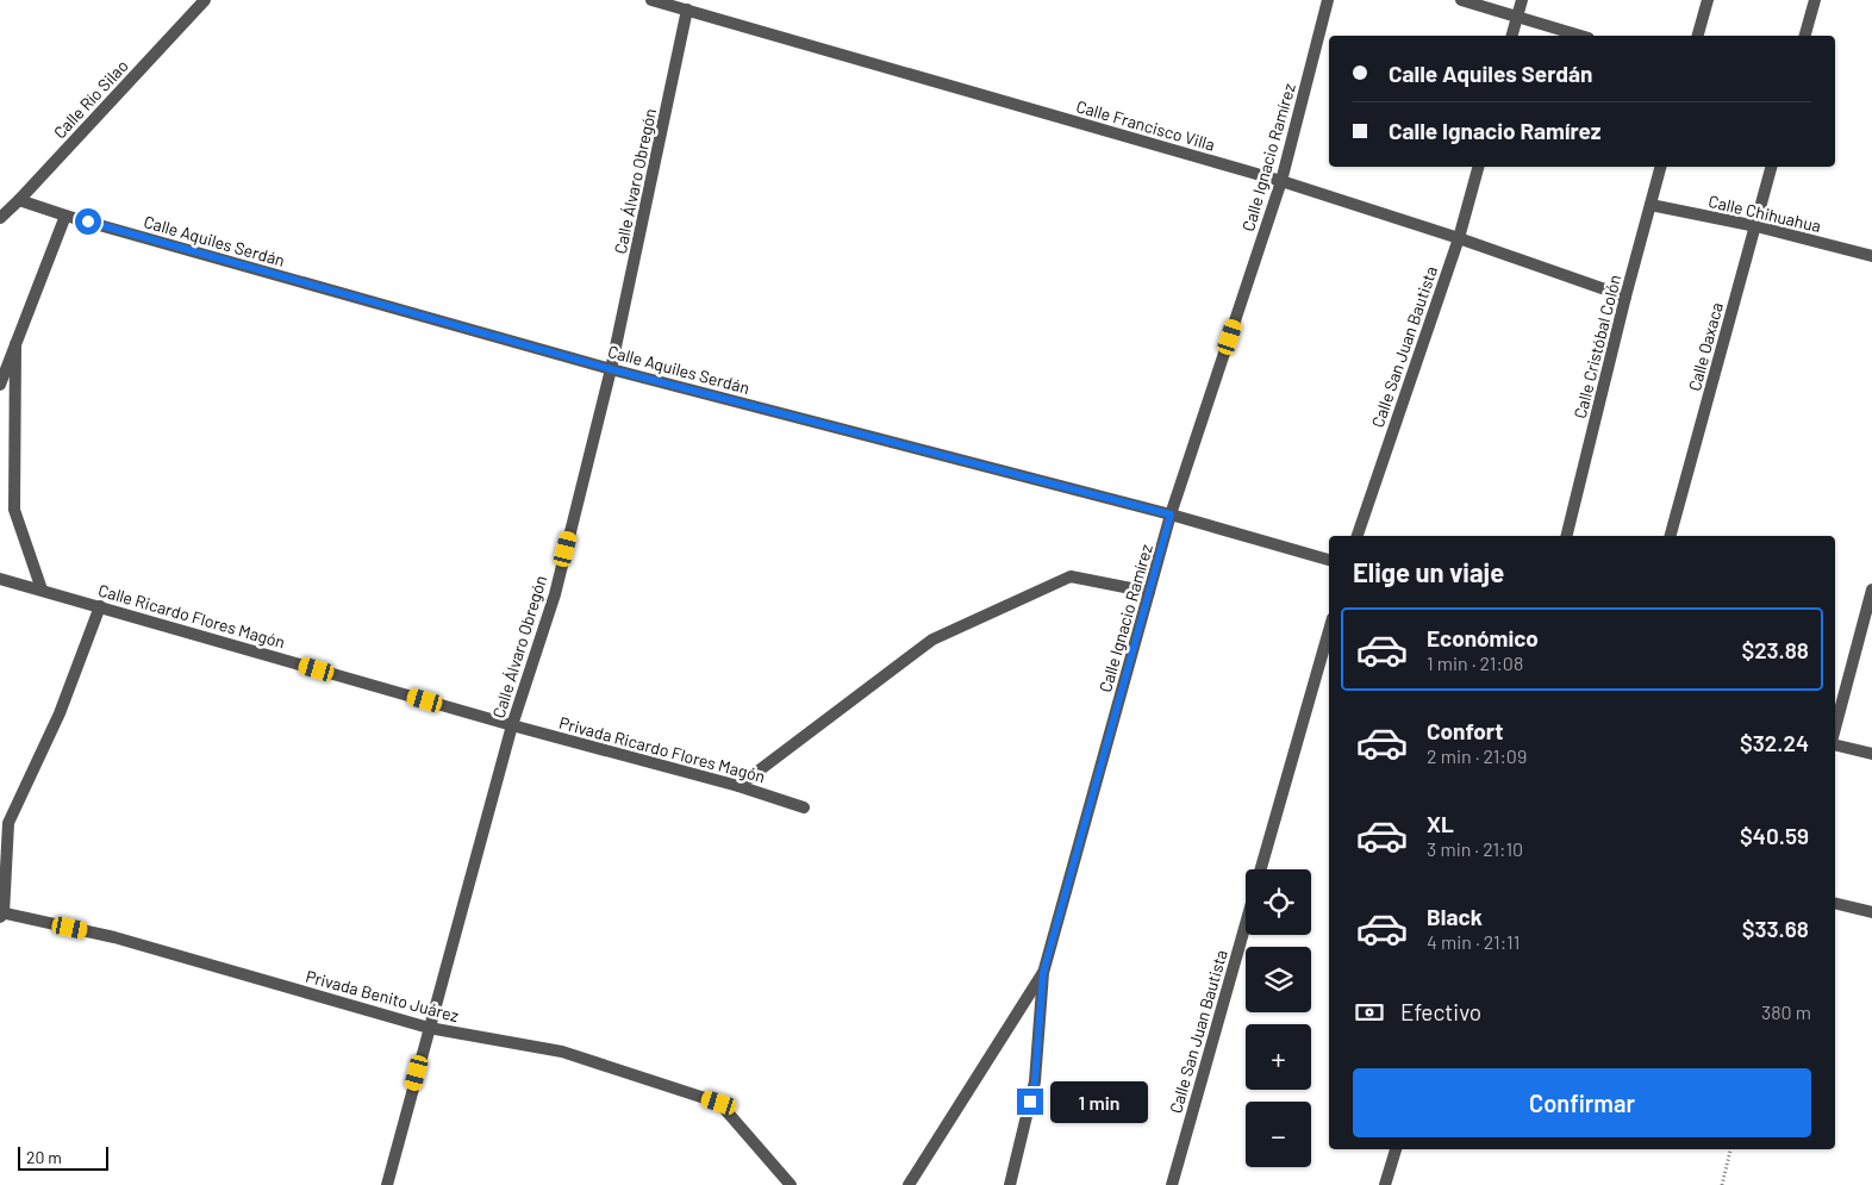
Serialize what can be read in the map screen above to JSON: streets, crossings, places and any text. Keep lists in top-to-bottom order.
{
  "streets": {
    "street": [
      "Calle Río Silao",
      "Calle Francisco Villa",
      "Calle Ignacio Ramírez",
      "Calle Álvaro Obregón",
      "Calle Chihuahua",
      "Calle Aquiles Serdán",
      "Calle San Juan Bautista",
      "Calle Cristóbal Colón",
      "Calle Oaxaca",
      "Calle Ricardo Flores Magón",
      "Privada Ricardo Flores Magón",
      "Privada Benito Juárez"
    ]
  },
  "crossings": [
    ["Calle Río Silao", "Calle Aquiles Serdán"],
    ["Calle Francisco Villa", "Calle Ignacio Ramírez"],
    ["Calle Francisco Villa", "Calle Álvaro Obregón"],
    ["Calle Francisco Villa", "Calle San Juan Bautista"],
    ["Calle Francisco Villa", "Calle Cristóbal Colón"],
    ["Calle Ignacio Ramírez", "Calle Aquiles Serdán"],
    ["Calle Álvaro Obregón", "Calle Aquiles Serdán"],
    ["Calle Álvaro Obregón", "Calle Ricardo Flores Magón"],
    ["Calle Álvaro Obregón", "Privada Ricardo Flores Magón"],
    ["Calle Álvaro Obregón", "Privada Benito Juárez"],
    ["Calle Chihuahua", "Calle Cristóbal Colón"],
    ["Calle Chihuahua", "Calle Oaxaca"],
    ["Calle Ricardo Flores Magón", "Privada Ricardo Flores Magón"]
  ],
  "scale_bar": "20 m",
  "page": {
    "banner": ["Calle Aquiles Serdán", "Calle Ignacio Ramírez"],
    "heading": "Elige un viaje",
    "list": [
      {
        "name": "Económico",
        "note": "1 min · 21:08",
        "value": "$23.88"
      },
      {
        "name": "Confort",
        "note": "2 min · 21:09",
        "value": "$32.24"
      },
      {
        "name": "XL",
        "note": "3 min · 21:10",
        "value": "$40.59"
      },
      {
        "name": "Black",
        "note": "4 min · 21:11",
        "value": "$33.68"
      }
    ],
    "map_buttons": ["+", "−"],
    "pay": ["Efectivo", "380 m"],
    "buttons": "Confirmar",
    "bubble": "1 min",
    "scale": "20 m"
  }
}
